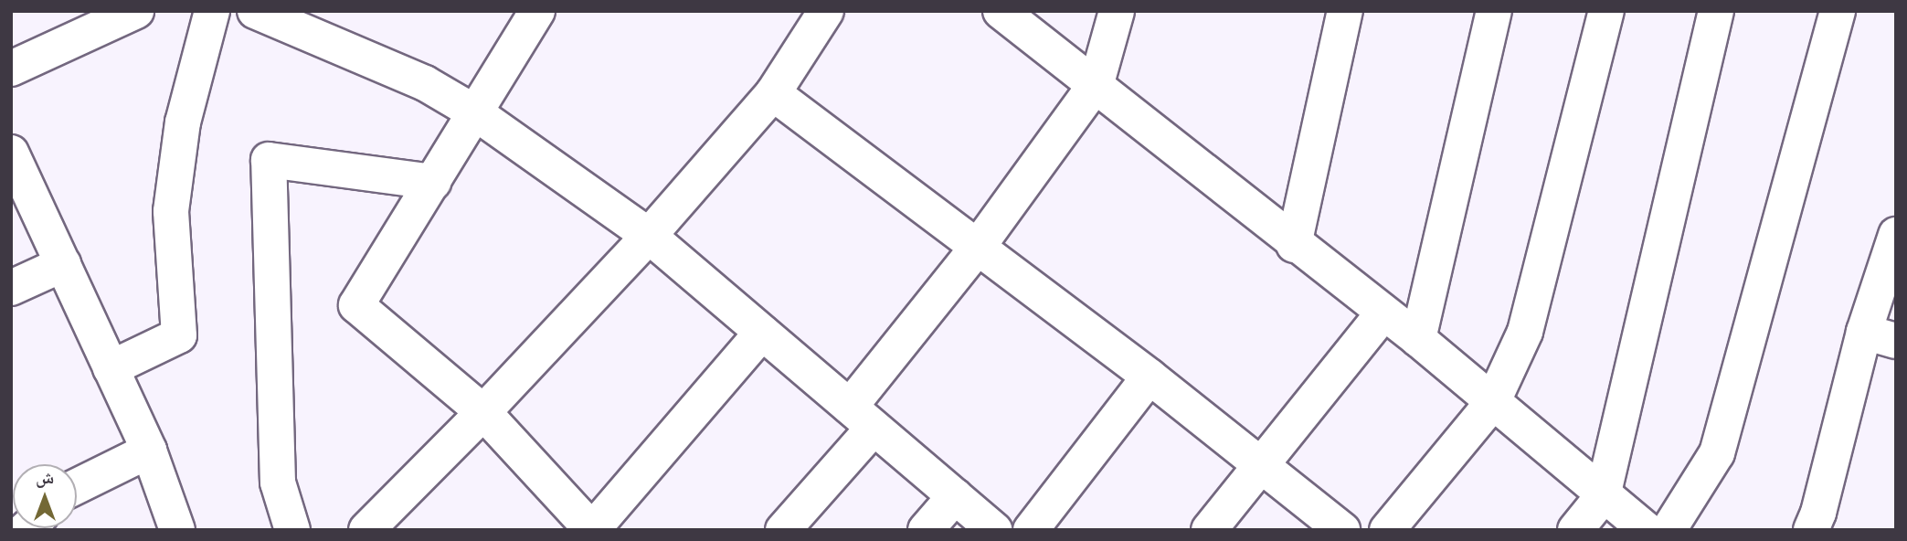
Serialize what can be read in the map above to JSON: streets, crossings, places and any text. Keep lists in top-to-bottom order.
{
  "north": "top"
}
